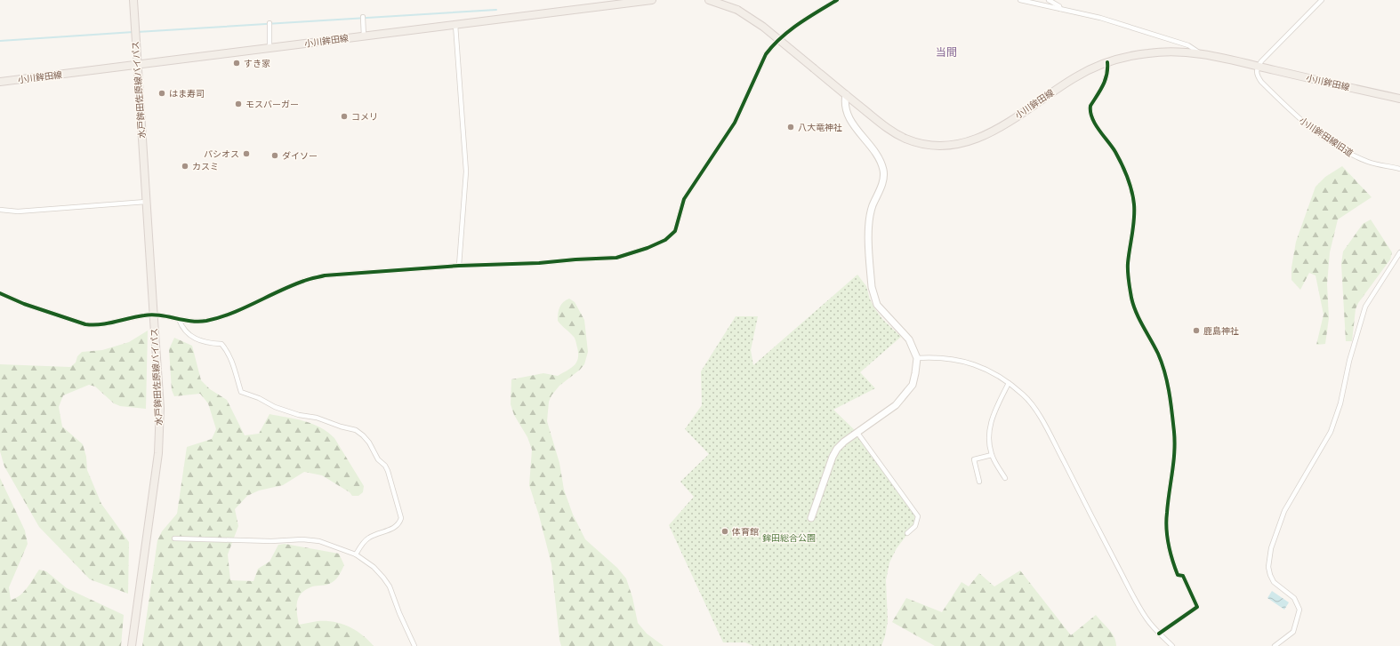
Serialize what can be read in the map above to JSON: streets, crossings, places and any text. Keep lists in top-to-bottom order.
{
  "streets": {
    "main road": ["小川鉾田線", "水戸鉾田佐原線バイパス"],
    "street": ["小川鉾田線旧道"]
  },
  "crossings": [
    ["小川鉾田線", "水戸鉾田佐原線バイパス"],
    ["小川鉾田線", "小川鉾田線旧道"]
  ],
  "districts": ["当間"],
  "parks": ["鉾田総合公園"],
  "places": [
    "すき家",
    "はま寿司",
    "モスバーガー",
    "コメリ",
    "八大竜神社",
    "パシオス",
    "ダイソー",
    "カスミ",
    "鹿島神社",
    "体育館"
  ]
}
